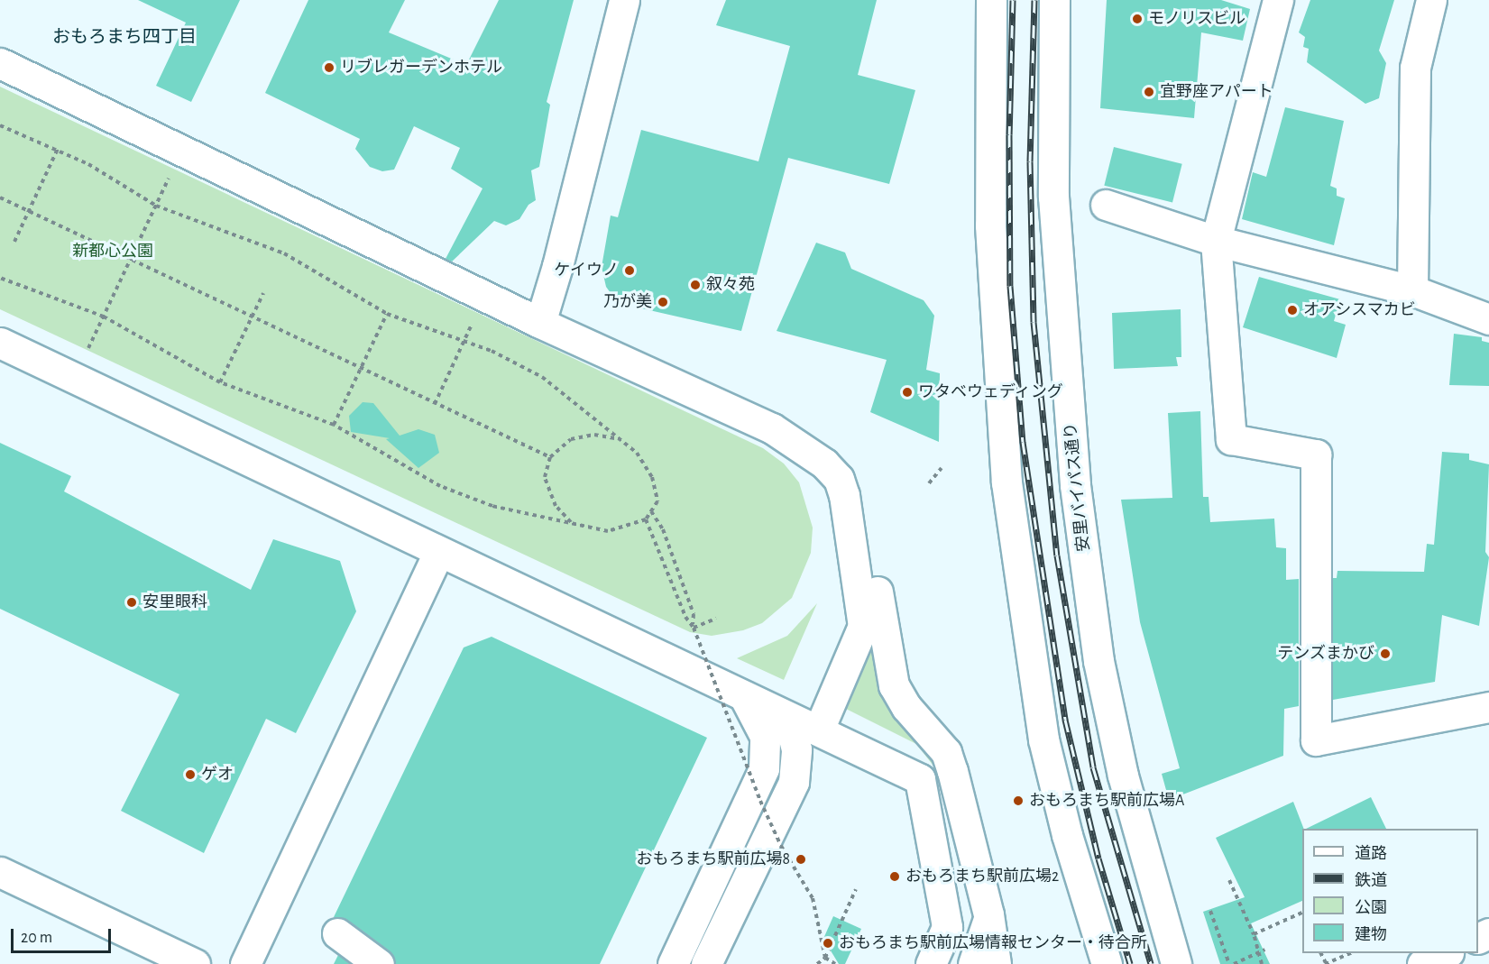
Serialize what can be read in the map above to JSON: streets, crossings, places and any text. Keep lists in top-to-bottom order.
{
  "streets": {
    "main road": ["安里バイパス通り"]
  },
  "districts": ["おもろまち四丁目"],
  "parks": ["新都心公園"],
  "places": [
    "モノリスビル",
    "リブレガーデンホテル",
    "宜野座アパート",
    "ケイウノ",
    "叙々苑",
    "乃が美",
    "オアシスマカビ",
    "ワタベウェディング",
    "安里眼科",
    "テンズまかび",
    "ゲオ",
    "おもろまち駅前広場A",
    "おもろまち駅前広場8",
    "おもろまち駅前広場2",
    "おもろまち駅前広場情報センター・待合所"
  ],
  "legend": [
    "道路",
    "鉄道",
    "公園",
    "建物"
  ],
  "scale_bar": "20 m"
}
